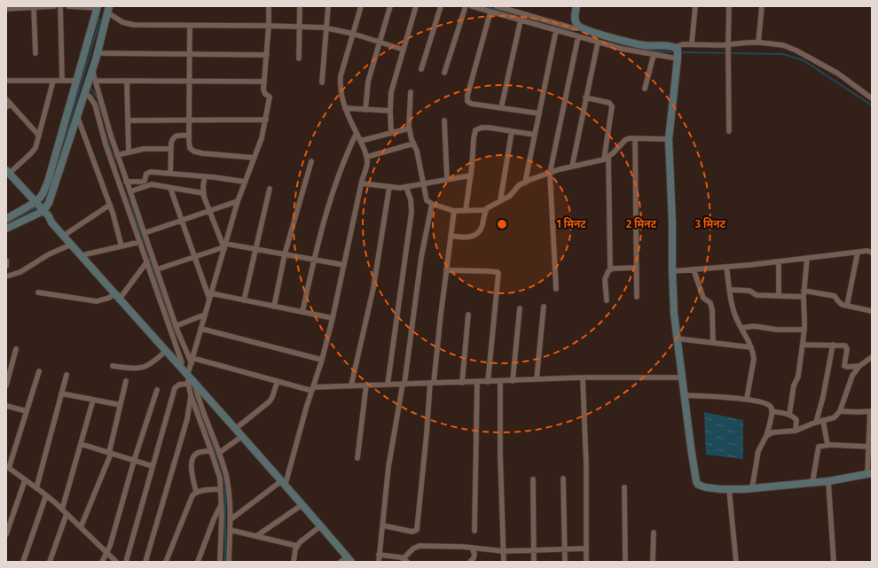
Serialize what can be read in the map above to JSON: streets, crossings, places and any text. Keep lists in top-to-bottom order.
{
  "rings": ["1 मिनट", "2 मिनट", "3 मिनट"]
}
